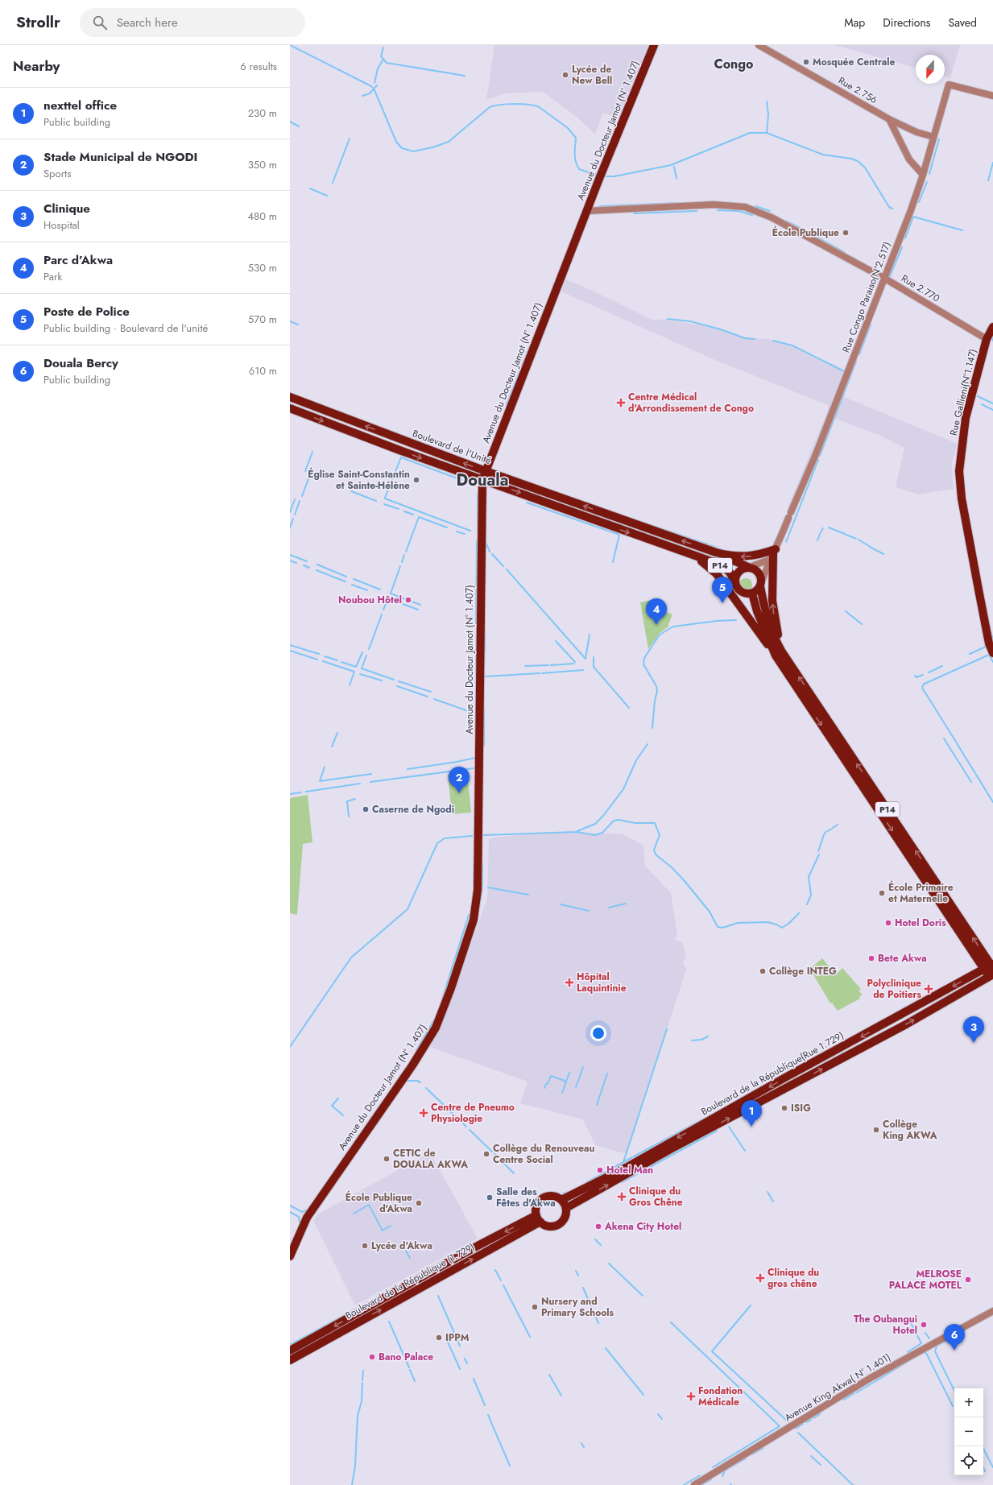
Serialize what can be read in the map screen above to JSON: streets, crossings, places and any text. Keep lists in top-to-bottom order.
{
  "streets": {
    "main road": [
      "Avenue du Docteur Jamot (N° 1.407)",
      "Rue Gallieni(N°1.147)",
      "Boulevard de l'Unité",
      "P14",
      "Boulevard de la République(Rue 1.729)",
      "Boulevard de la République (1.729)"
    ],
    "street": [
      "Rue 2.756",
      "Rue 2.770",
      "Rue Congo Paraiso(N°2.517)",
      "Avenue King Akwa( N° 1.401)"
    ]
  },
  "crossings": [
    ["Rue 2.756", "Rue Congo Paraiso(N°2.517)"],
    ["Avenue du Docteur Jamot (N° 1.407)", "Rue 2.770"],
    ["Avenue du Docteur Jamot (N° 1.407)", "Boulevard de l'Unité"],
    ["Avenue du Docteur Jamot (N° 1.407)", "P14"],
    ["Rue 2.770", "Rue Congo Paraiso(N°2.517)"],
    ["Rue 2.770", "Rue Gallieni(N°1.147)"],
    ["Rue Congo Paraiso(N°2.517)", "P14"],
    ["Boulevard de l'Unité", "P14"],
    ["P14", "Boulevard de la République(Rue 1.729)"],
    ["Boulevard de la République(Rue 1.729)", "Boulevard de la République (1.729)"]
  ],
  "districts": ["Congo", "Douala"],
  "places": {
    "other": [
      "Mosquée Centrale",
      "Lycée de New Bell",
      "École Publique",
      "Église Saint-Constantin et Sainte-Hélène",
      "Noubou Hôtel",
      "Caserne de Ngodi",
      "École Primaire et Maternelle",
      "Hotel Doris",
      "Bete Akwa",
      "Collège INTEG",
      "ISIG",
      "Collège King AKWA",
      "Collège du Renouveau Centre Social",
      "CETIC de DOUALA AKWA",
      "Hotel Man",
      "Salle des Fêtes d'Akwa",
      "École Publique d'Akwa",
      "Akena City Hotel",
      "Lycée d'Akwa",
      "MELROSE PALACE MOTEL",
      "Nursery and Primary Schools",
      "The Oubangui Hotel",
      "IPPM",
      "Bano Palace"
    ],
    "health": [
      "Centre Médical d'Arrondissement de Congo",
      "Hôpital Laquintinie",
      "Polyclinique de Poitiers",
      "Centre de Pneumo Physiologie",
      "Clinique du Gros Chêne",
      "Clinique du gros chêne",
      "Fondation Médicale"
    ]
  },
  "north": "bottom",
  "page": {
    "header": "Strollr",
    "search": "Search here",
    "nav": ["Map", "Directions", "Saved"],
    "heading": ["Nearby", "6 results"],
    "list": [
      {
        "mark": "1",
        "name": "nexttel office",
        "note": "Public building",
        "value": "230 m"
      },
      {
        "mark": "2",
        "name": "Stade Municipal de NGODI",
        "note": "Sports",
        "value": "350 m"
      },
      {
        "mark": "3",
        "name": "Clinique",
        "note": "Hospital",
        "value": "480 m"
      },
      {
        "mark": "4",
        "name": "Parc d’Akwa",
        "note": "Park",
        "value": "530 m"
      },
      {
        "mark": "5",
        "name": "Poste de Police",
        "note": "Public building · Boulevard de l'unité",
        "value": "570 m"
      },
      {
        "mark": "6",
        "name": "Douala Bercy",
        "note": "Public building",
        "value": "610 m"
      }
    ],
    "pins": [
      "5",
      "4",
      "2",
      "3",
      "1",
      "6"
    ],
    "map_buttons": ["+", "−"]
  }
}
